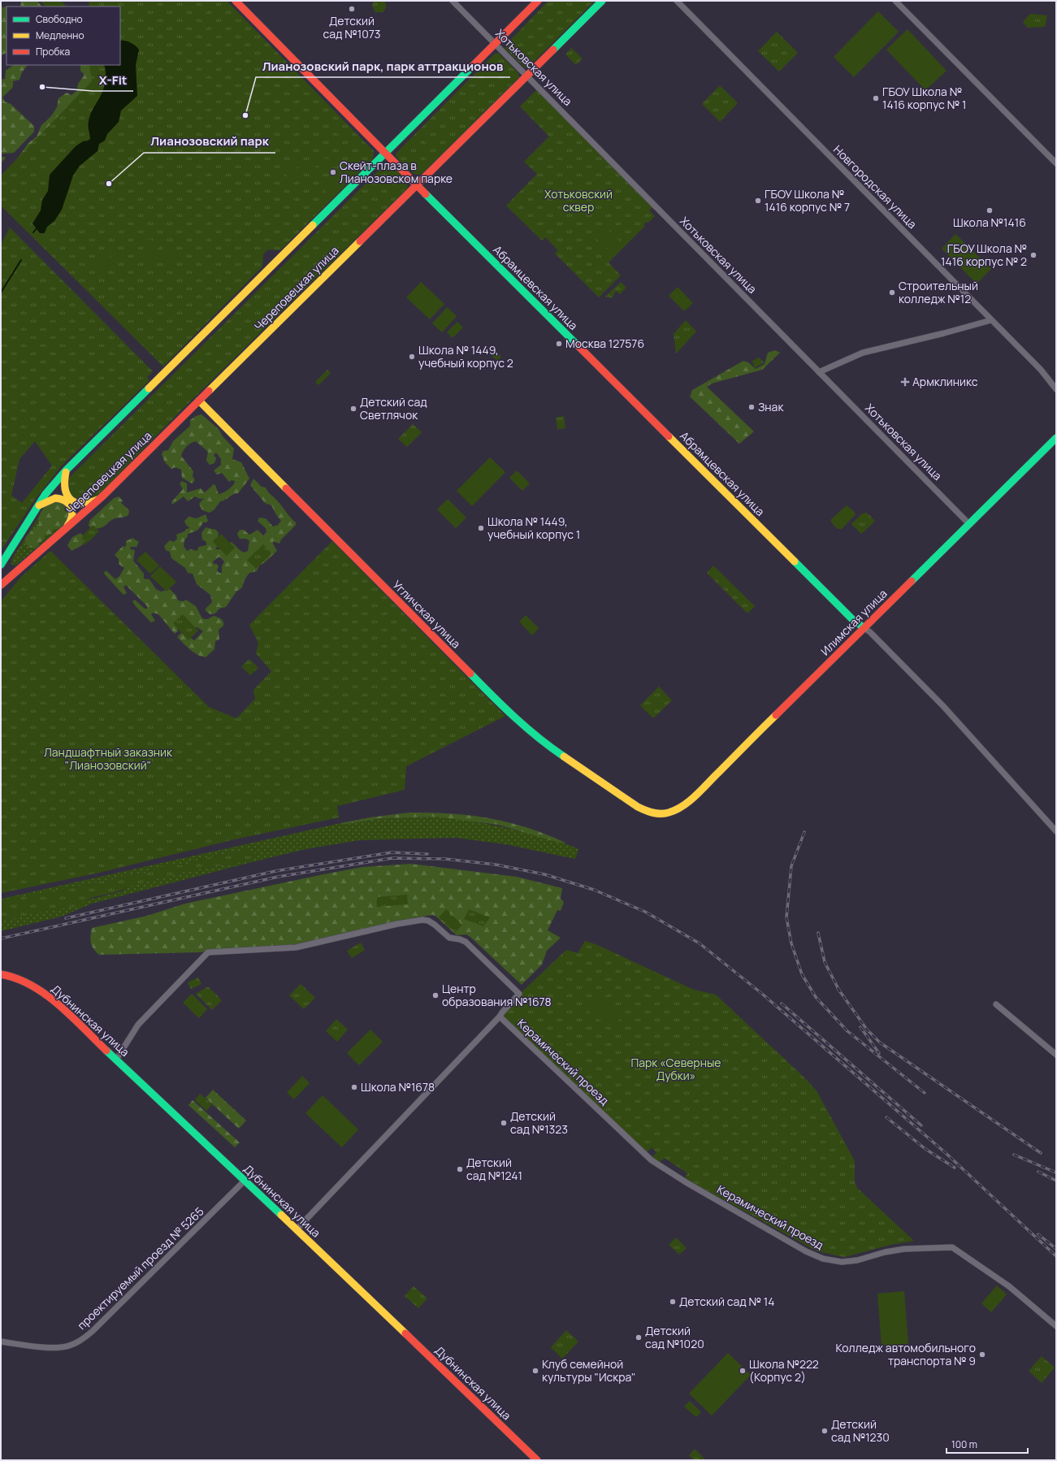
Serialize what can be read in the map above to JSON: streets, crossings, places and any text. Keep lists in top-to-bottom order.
{
  "streets": {
    "street": [
      "Хотьковская улица",
      "Новгородская улица",
      "Абрамцевская улица",
      "Череповецкая улица",
      "Угличская улица",
      "Илимская улица",
      "Дубнинская улица",
      "Керамический проезд",
      "проектируемый проезд № 5265"
    ]
  },
  "crossings": [
    ["Хотьковская улица", "Череповецкая улица"],
    ["Хотьковская улица", "Илимская улица"],
    ["Абрамцевская улица", "Череповецкая улица"],
    ["Абрамцевская улица", "Илимская улица"],
    ["Череповецкая улица", "Угличская улица"],
    ["Угличская улица", "Илимская улица"],
    ["Дубнинская улица", "проектируемый проезд № 5265"]
  ],
  "parks": ["Хотьковский сквер", "Ландшафтный заказник \"Лианозовский\"", "Парк «Северные Дубки»"],
  "places": {
    "other": [
      "Детский сад №1073",
      "X-Fit",
      "ГБОУ Школа № 1416 корпус № 1",
      "Лианозовский парк, парк аттракционов",
      "Скейт-плаза в Лианозовском парке",
      "Лианозовский парк",
      "ГБОУ Школа № 1416 корпус № 7",
      "Школа №1416",
      "ГБОУ Школа № 1416 корпус № 2",
      "Строительный колледж №12",
      "Москва 127576",
      "Школа № 1449, учебный корпус 2",
      "Знак",
      "Детский сад Светлячок",
      "Школа № 1449, учебный корпус 1",
      "Центр образования №1678",
      "Школа №1678",
      "Детский сад №1323",
      "Детский сад №1241",
      "Детский сад № 14",
      "Детский сад №1020",
      "Колледж автомобильного транспорта № 9",
      "Клуб семейной культуры \"Искра\"",
      "Школа №222 (Корпус 2)",
      "Детский сад №1230"
    ],
    "health": ["Армклиникс"]
  },
  "legend": ["Свободно", "Медленно", "Пробка"],
  "scale_bar": "100 m"
}
